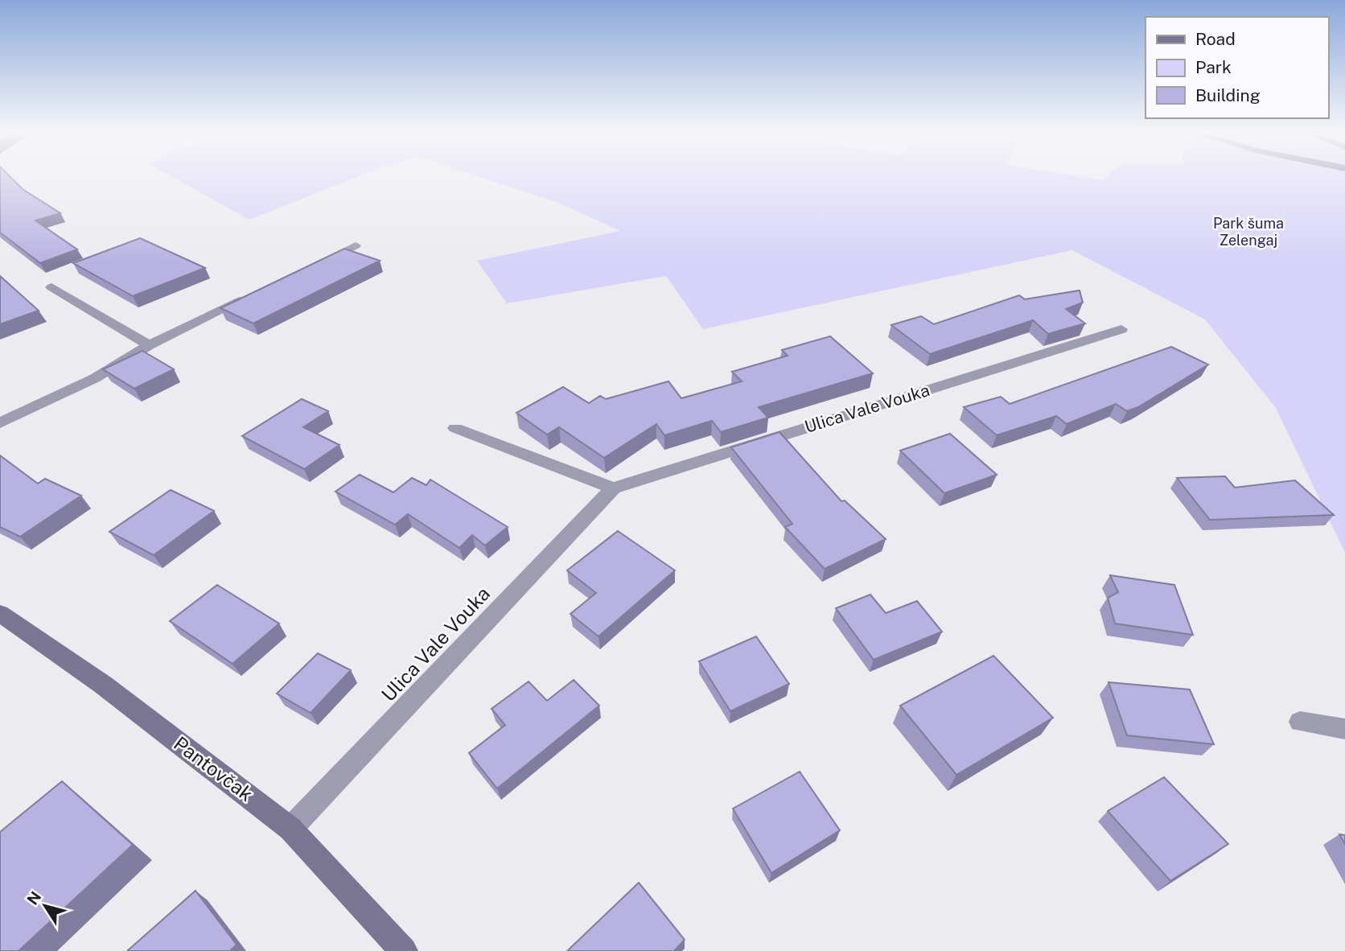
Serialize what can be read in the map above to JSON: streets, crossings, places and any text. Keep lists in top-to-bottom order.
{
  "streets": {
    "main road": ["Pantovčak"],
    "street": ["Ulica Vale Vouka"]
  },
  "crossings": [
    ["Ulica Vale Vouka", "Pantovčak"]
  ],
  "parks": ["Park šuma Zelengaj"],
  "legend": ["Road", "Park", "Building"],
  "north": "top left"
}
